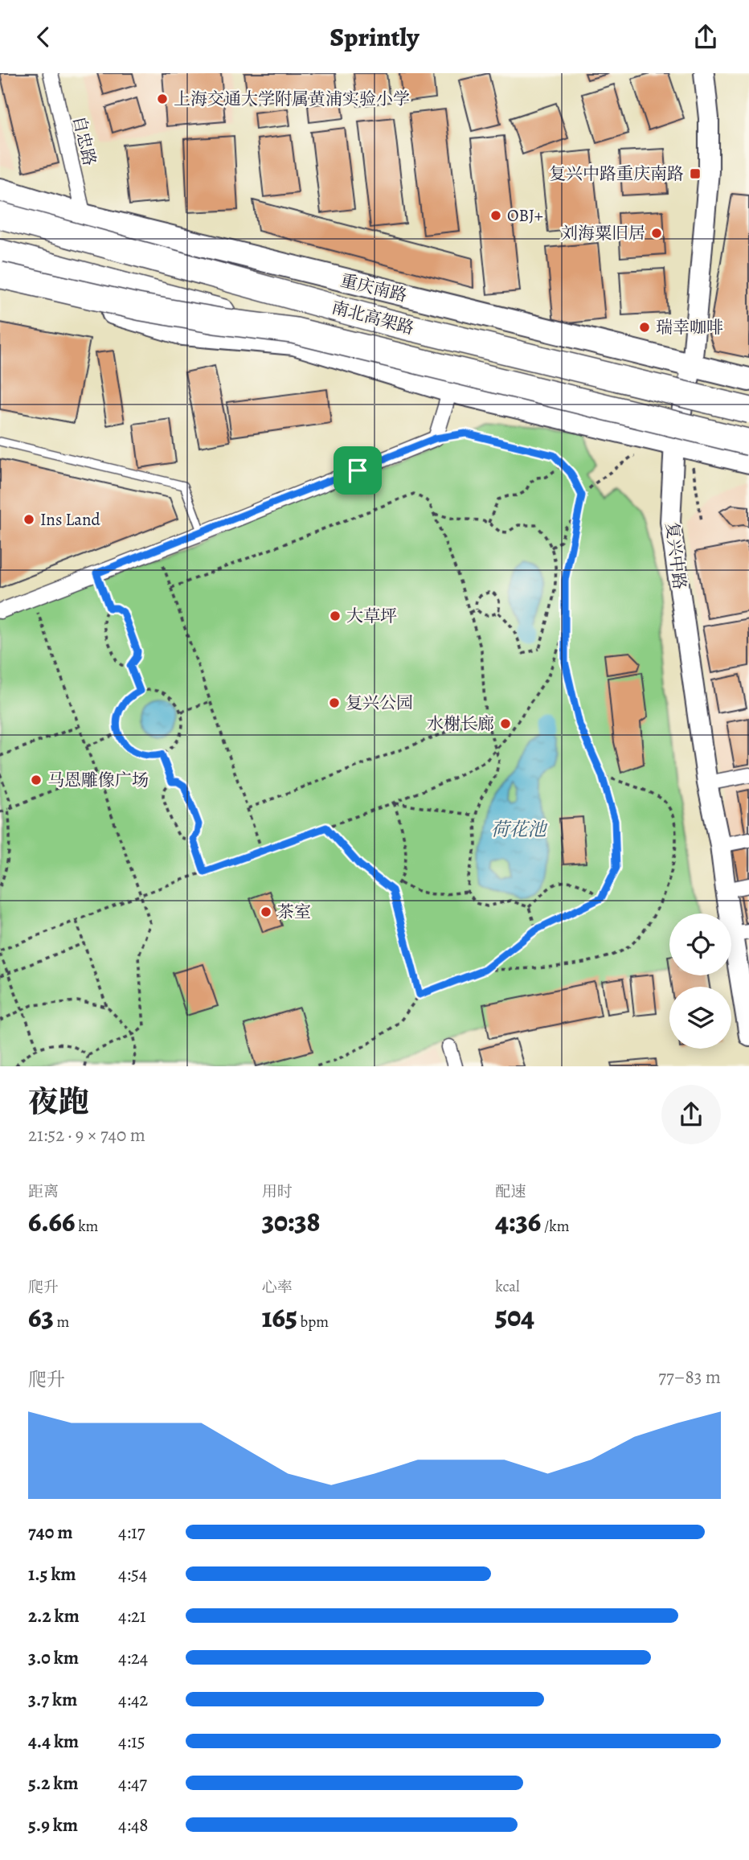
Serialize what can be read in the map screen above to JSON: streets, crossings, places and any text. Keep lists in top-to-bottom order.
{
  "streets": {
    "highway": ["南北高架路"],
    "main road": ["重庆南路", "复兴中路"],
    "street": ["自忠路"]
  },
  "crossings": [
    ["自忠路", "重庆南路"],
    ["重庆南路", "复兴中路"]
  ],
  "water": ["荷花池"],
  "places": {
    "other": [
      "上海交通大学附属黄浦实验小学",
      "OBJ+",
      "刘海粟旧居",
      "瑞幸咖啡",
      "Ins Land",
      "大草坪",
      "复兴公园",
      "水榭长廊",
      "马恩雕像广场",
      "茶室"
    ],
    "transit": ["复兴中路重庆南路"]
  },
  "page": {
    "header": "Sprintly",
    "heading": ["夜跑", "21:52 · 9 × 740 m"],
    "stats": [
      ["距离", "6.66 km"],
      ["用时", "30:38"],
      ["配速", "4:36 /km"],
      ["爬升", "63 m"],
      ["心率", "165 bpm"],
      ["kcal", "504"]
    ],
    "chart": ["爬升", "77–83 m"],
    "list": [
      {
        "name": "740 m",
        "note": "4:17"
      },
      {
        "name": "1.5 km",
        "note": "4:54"
      },
      {
        "name": "2.2 km",
        "note": "4:21"
      },
      {
        "name": "3.0 km",
        "note": "4:24"
      },
      {
        "name": "3.7 km",
        "note": "4:42"
      },
      {
        "name": "4.4 km",
        "note": "4:15"
      },
      {
        "name": "5.2 km",
        "note": "4:47"
      },
      {
        "name": "5.9 km",
        "note": "4:48"
      }
    ]
  }
}
